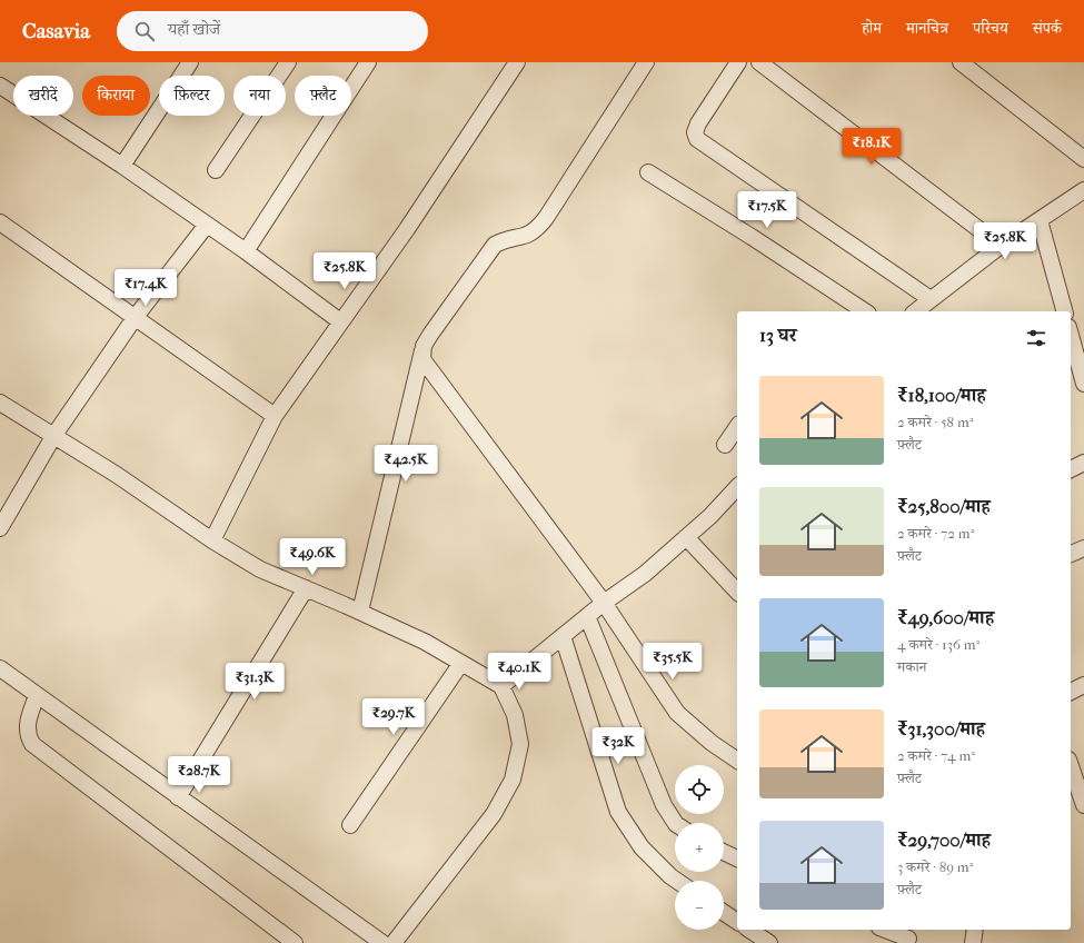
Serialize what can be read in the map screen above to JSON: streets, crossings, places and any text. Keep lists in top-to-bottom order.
{
  "page": {
    "header": "Casavia",
    "search": "यहाँ खोजें",
    "nav": [
      "होम",
      "मानचित्र",
      "परिचय",
      "संपर्क"
    ],
    "chip": [
      "खरीदें",
      "किराया",
      "फ़िल्टर",
      "नया",
      "फ़्लैट"
    ],
    "price": [
      "₹18.1K",
      "₹17.5K",
      "₹25.8K",
      "₹25.8K",
      "₹17.4K",
      "₹42.5K",
      "₹49.6K",
      "₹35.5K",
      "₹40.1K",
      "₹31.3K",
      "₹29.7K",
      "₹32K",
      "₹28.7K"
    ],
    "heading": "13 घर",
    "list": [
      {
        "name": "₹18,100/माह",
        "note": "2 कमरे · 58 m² · फ़्लैट"
      },
      {
        "name": "₹25,800/माह",
        "note": "2 कमरे · 72 m² · फ़्लैट"
      },
      {
        "name": "₹49,600/माह",
        "note": "4 कमरे · 136 m² · मकान"
      },
      {
        "name": "₹31,300/माह",
        "note": "2 कमरे · 74 m² · फ़्लैट"
      },
      {
        "name": "₹29,700/माह",
        "note": "3 कमरे · 89 m² · फ़्लैट"
      }
    ],
    "map_buttons": ["+", "−"]
  }
}
